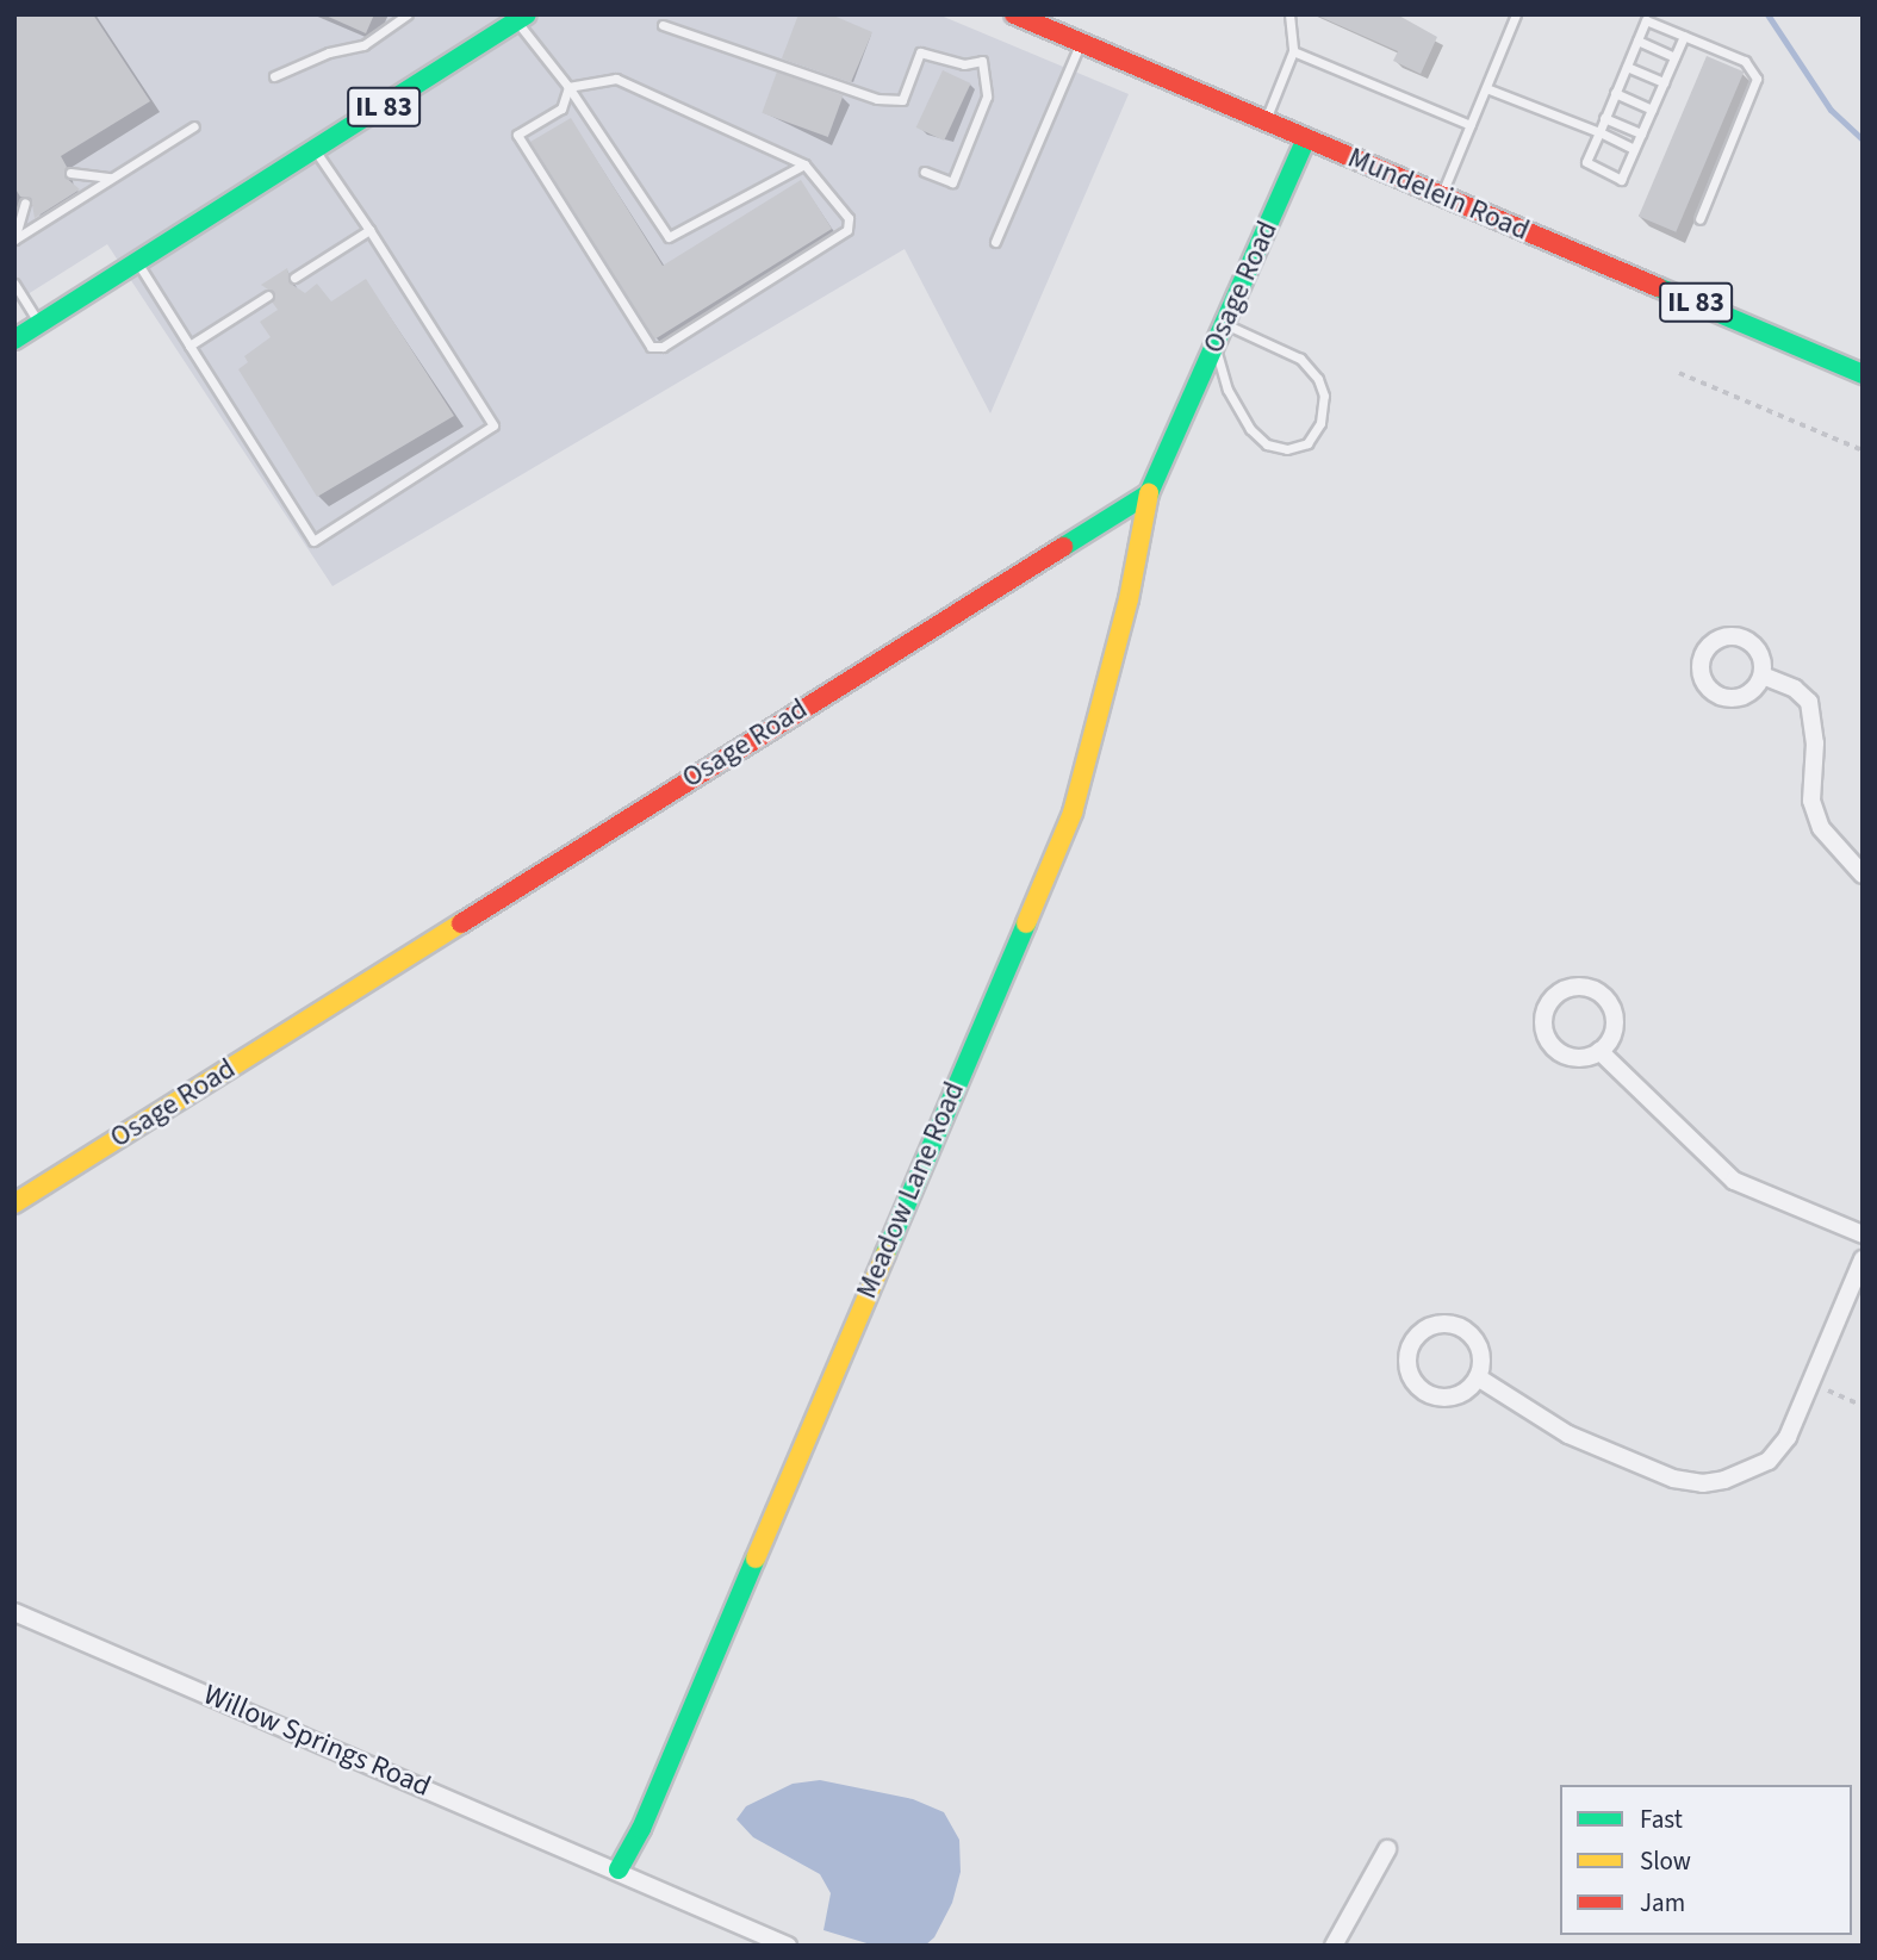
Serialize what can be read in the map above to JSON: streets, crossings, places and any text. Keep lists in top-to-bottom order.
{
  "streets": {
    "street": [
      "IL 83",
      "Mundelein Road",
      "Osage Road",
      "Meadow Lane Road",
      "Willow Springs Road"
    ]
  },
  "crossings": [
    ["Mundelein Road", "Osage Road"],
    ["Osage Road", "Meadow Lane Road"],
    ["Meadow Lane Road", "Willow Springs Road"]
  ],
  "legend": ["Fast", "Slow", "Jam"]
}
